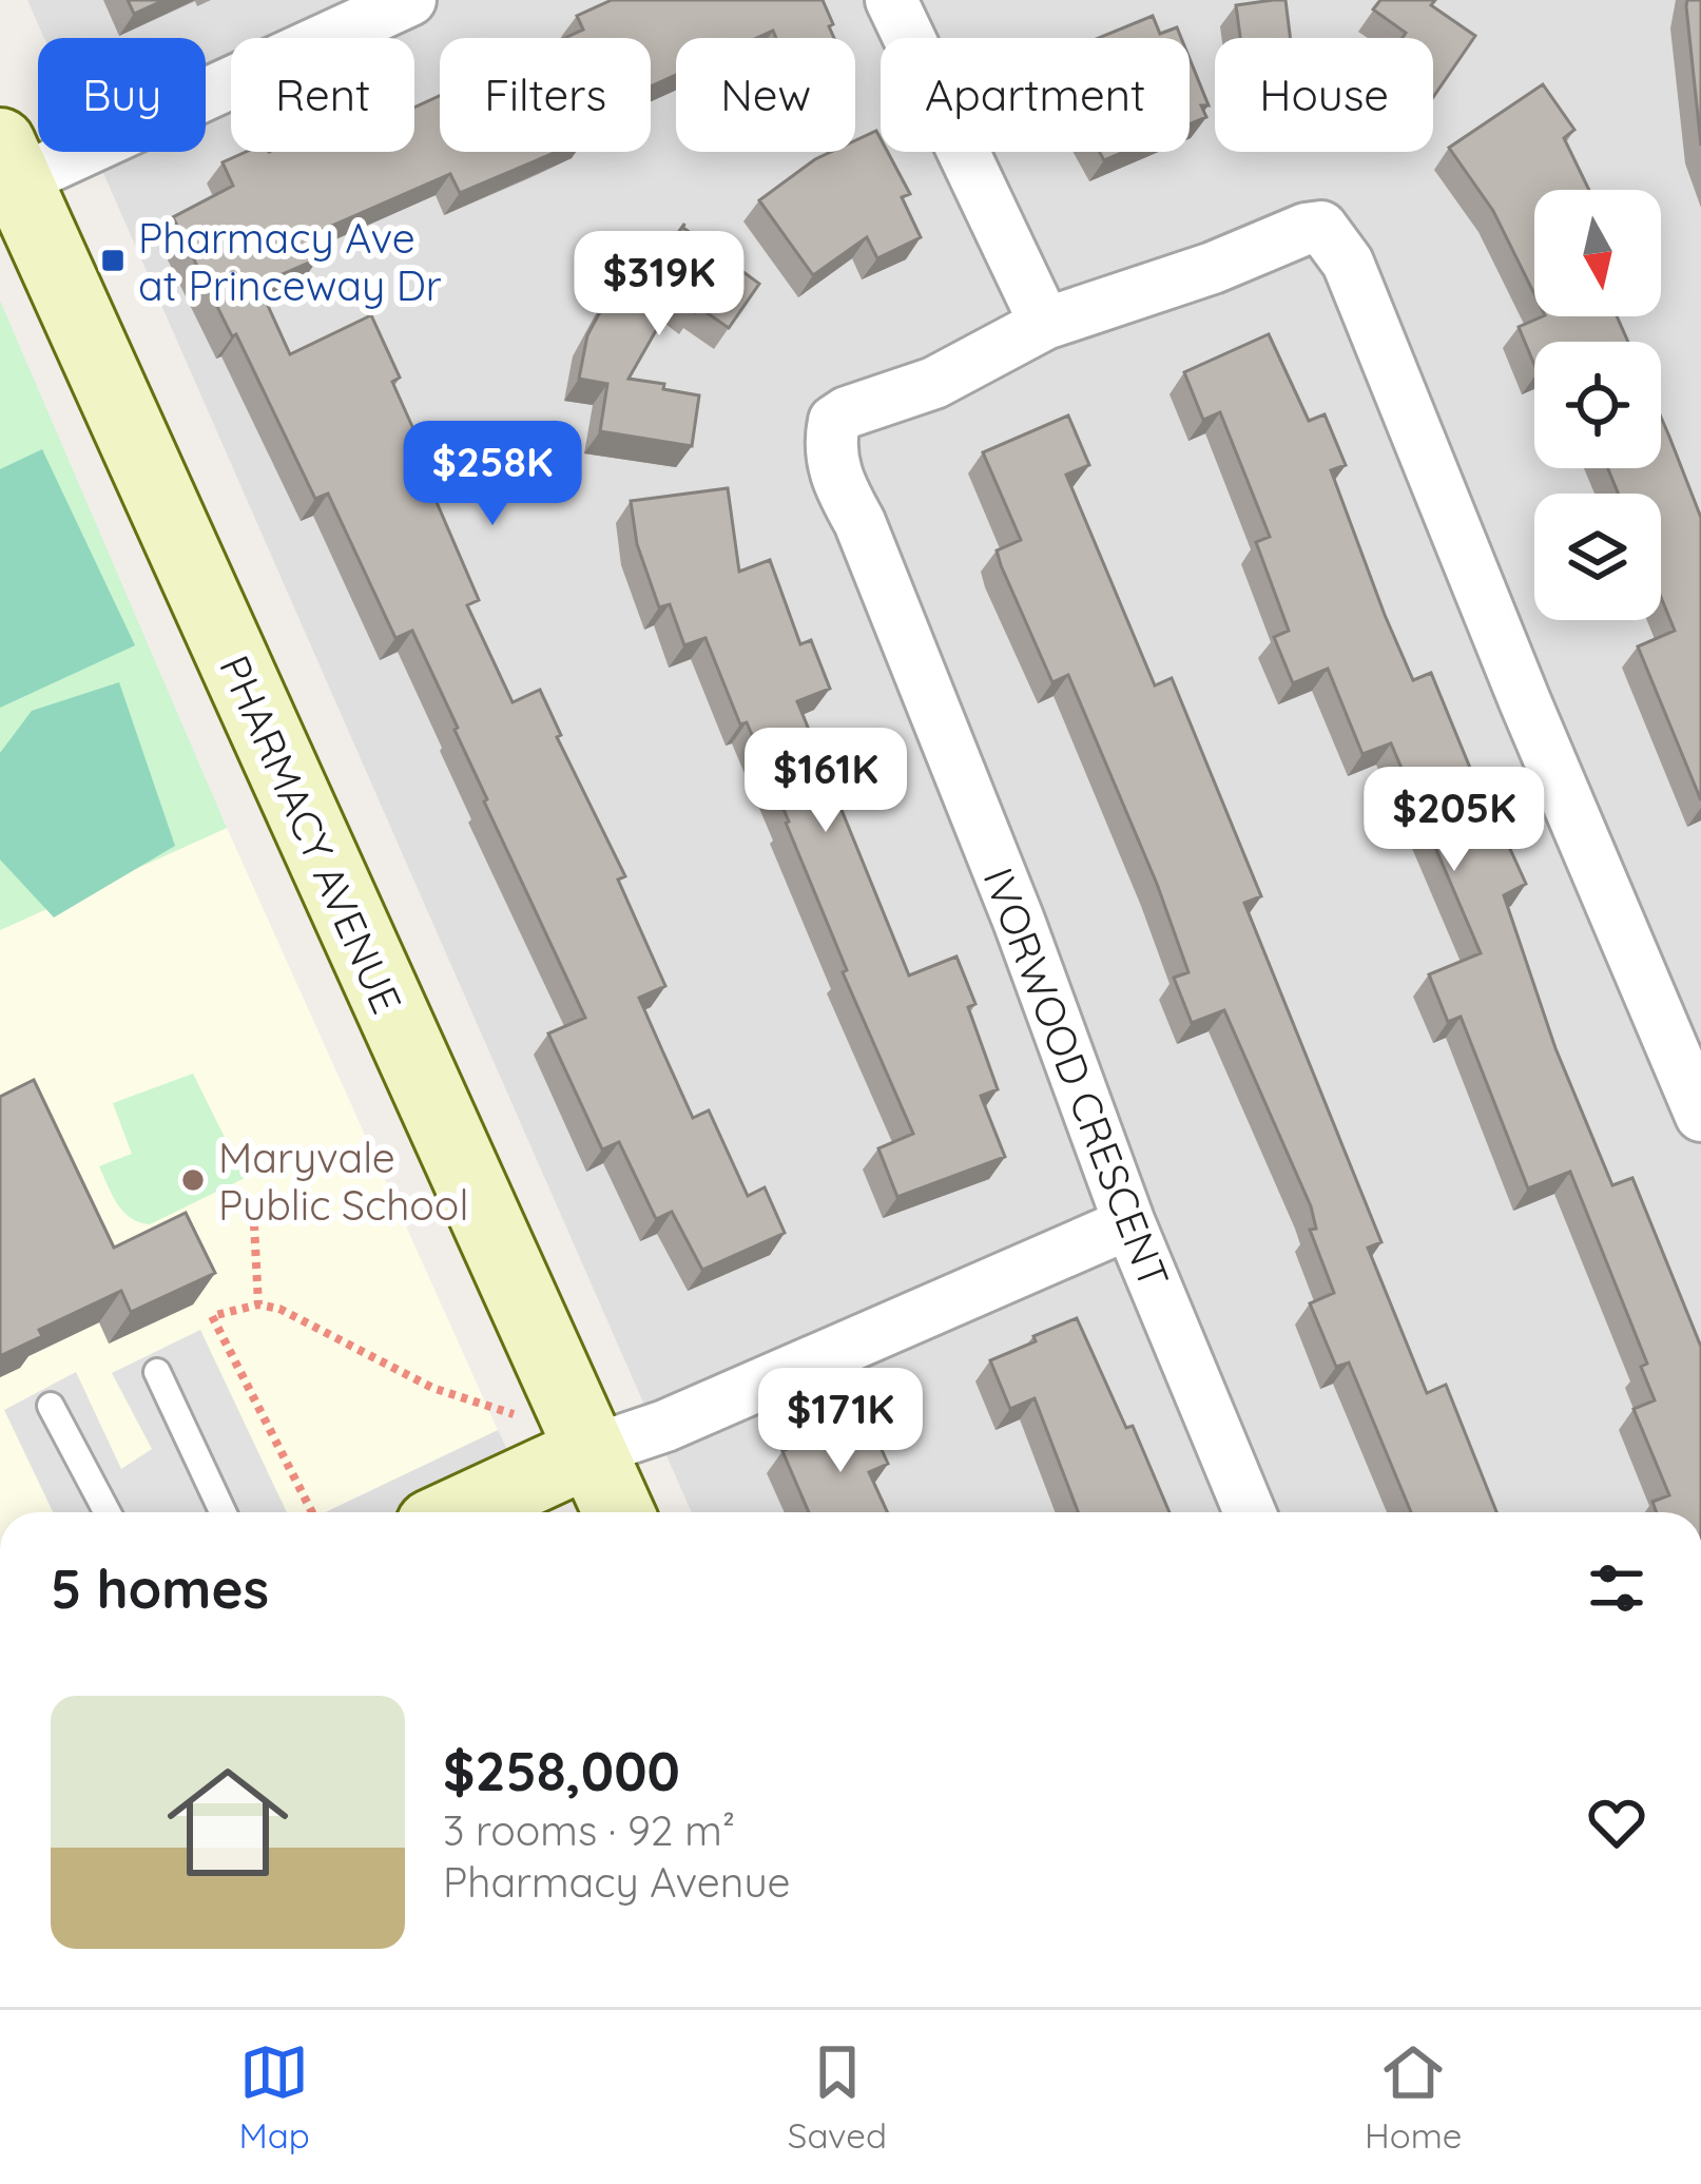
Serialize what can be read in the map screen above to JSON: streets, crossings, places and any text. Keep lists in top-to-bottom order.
{
  "streets": {
    "street": ["PHARMACY AVENUE", "IVORWOOD CRESCENT"]
  },
  "places": {
    "transit": ["Pharmacy Ave at Princeway Dr"],
    "other": ["Maryvale Public School"]
  },
  "north": "bottom",
  "page": {
    "chip": [
      "Buy",
      "Rent",
      "Filters",
      "New",
      "Apartment",
      "House"
    ],
    "price": [
      "$319K",
      "$258K",
      "$161K",
      "$205K",
      "$171K"
    ],
    "heading": "5 homes",
    "list": [
      {
        "name": "$258,000",
        "note": "3 rooms · 92 m² · Pharmacy Avenue"
      }
    ],
    "tabs": ["Map", "Saved", "Home"]
  }
}
